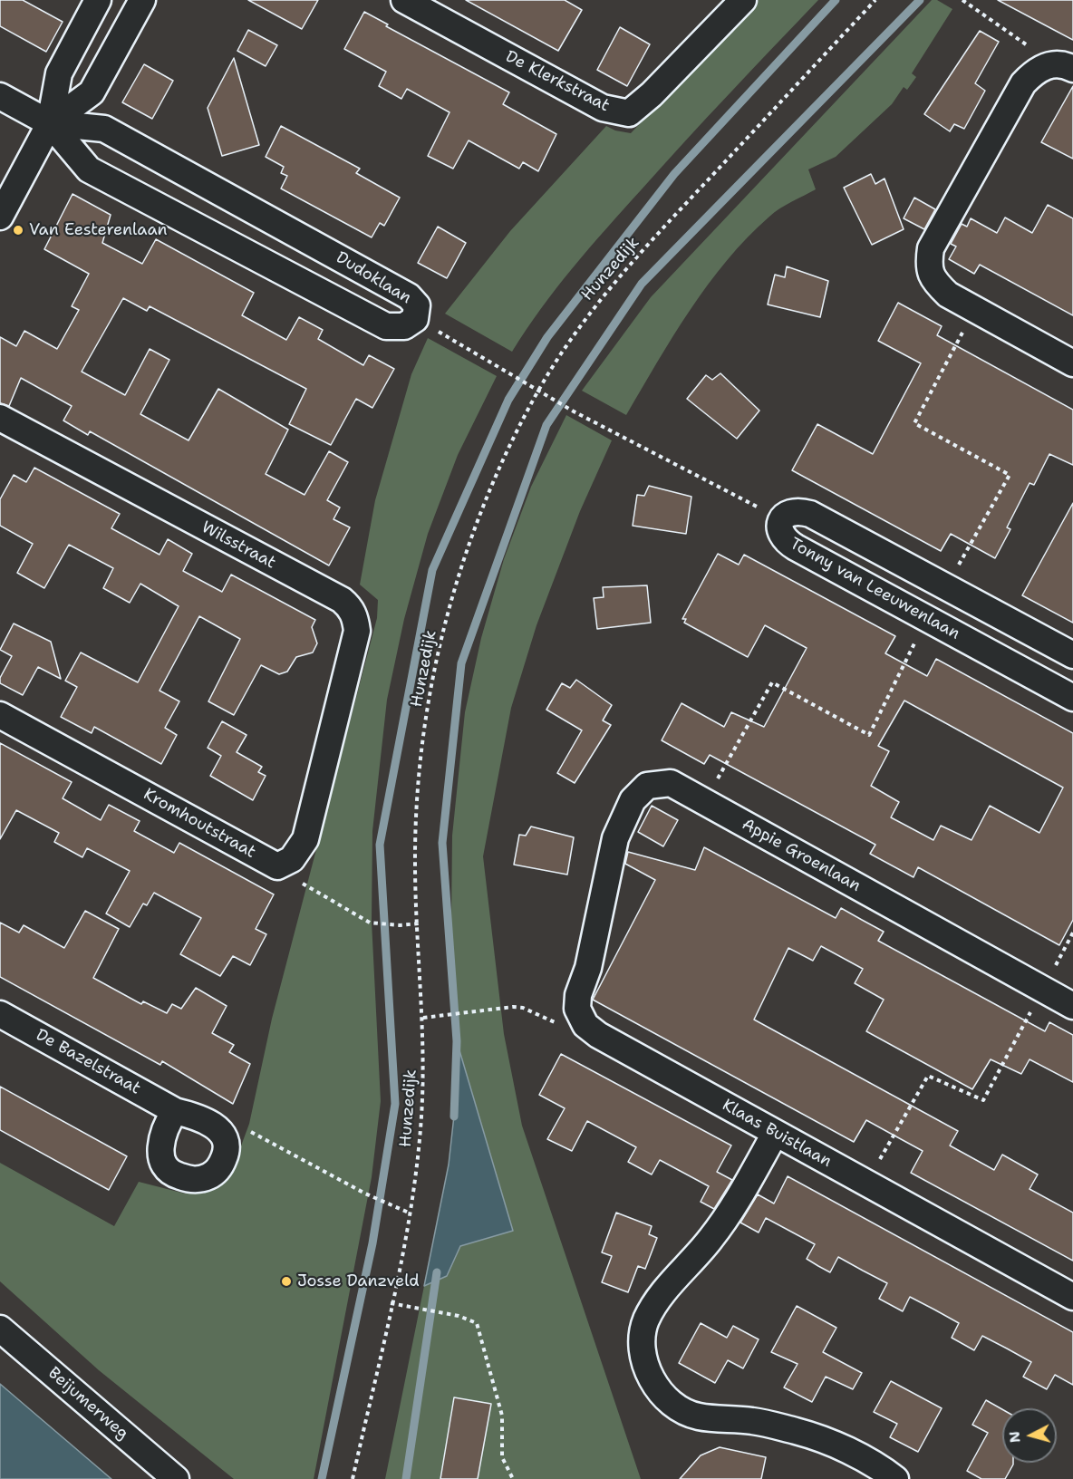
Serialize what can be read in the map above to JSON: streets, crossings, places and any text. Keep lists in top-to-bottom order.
{
  "streets": {
    "street": [
      "De Klerkstraat",
      "Dudoklaan",
      "Wilsstraat",
      "Tonny van Leeuwenlaan",
      "Kromhoutstraat",
      "Appie Groenlaan",
      "De Bazelstraat",
      "Klaas Buistlaan",
      "Beijumerweg"
    ],
    "path": ["Hunzedijk"]
  },
  "crossings": [
    ["Wilsstraat", "Kromhoutstraat"],
    ["Appie Groenlaan", "Klaas Buistlaan"]
  ],
  "places": ["Van Eesterenlaan", "Josse Danzveld"],
  "north": "left"
}
